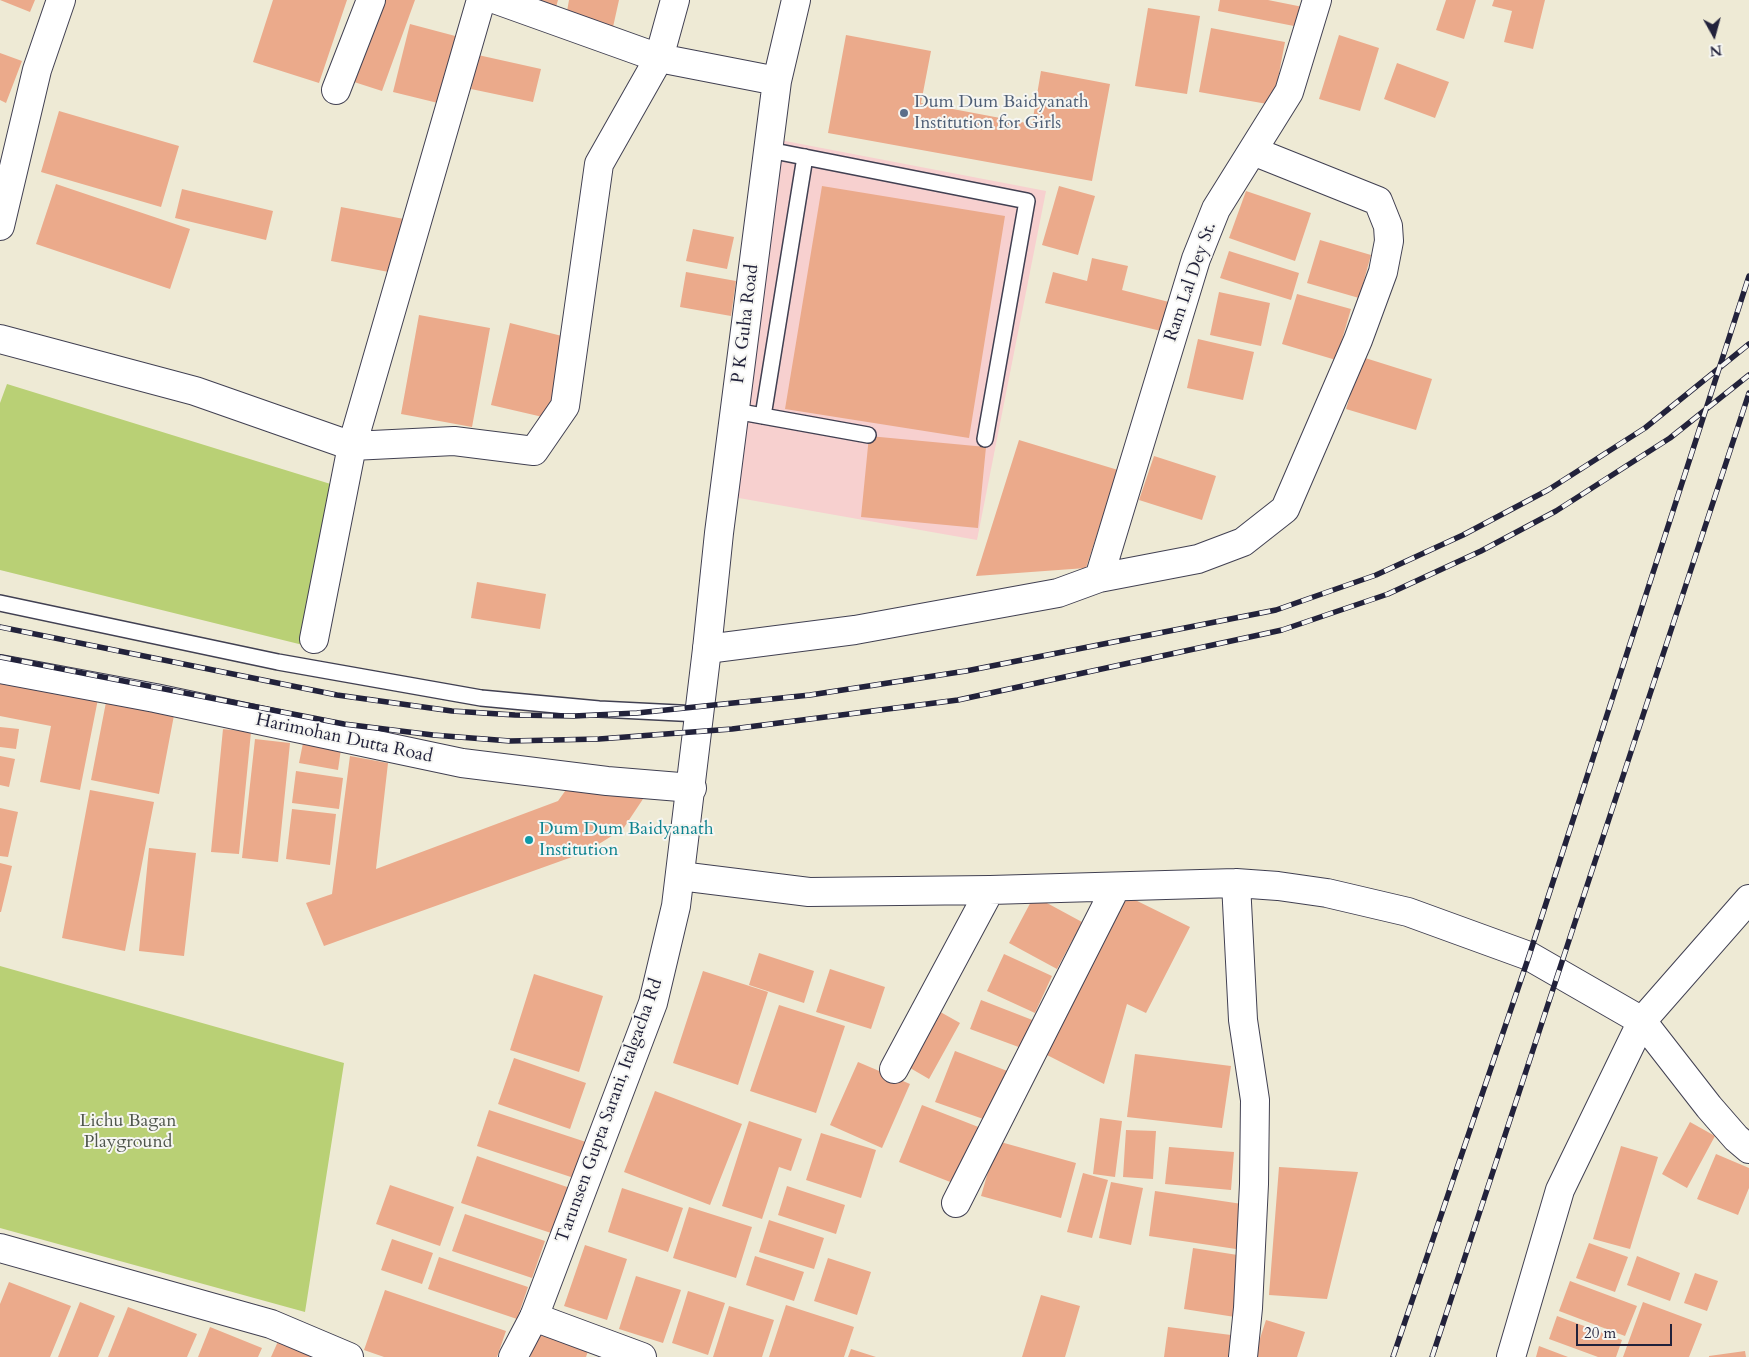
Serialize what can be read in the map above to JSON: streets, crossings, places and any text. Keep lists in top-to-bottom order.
{
  "streets": {
    "street": [
      "Ram Lal Dey St.",
      "P K Guha Road",
      "Harimohan Dutta Road",
      "Tarunsen Gupta Sarani, Italgacha Rd"
    ]
  },
  "crossings": [
    ["P K Guha Road", "Tarunsen Gupta Sarani, Italgacha Rd"],
    ["Harimohan Dutta Road", "Tarunsen Gupta Sarani, Italgacha Rd"]
  ],
  "parks": ["Lichu Bagan Playground"],
  "places": ["Dum Dum Baidyanath Institution for Girls", "Dum Dum Baidyanath Institution"],
  "scale_bar": "20 m",
  "north": "bottom"
}
